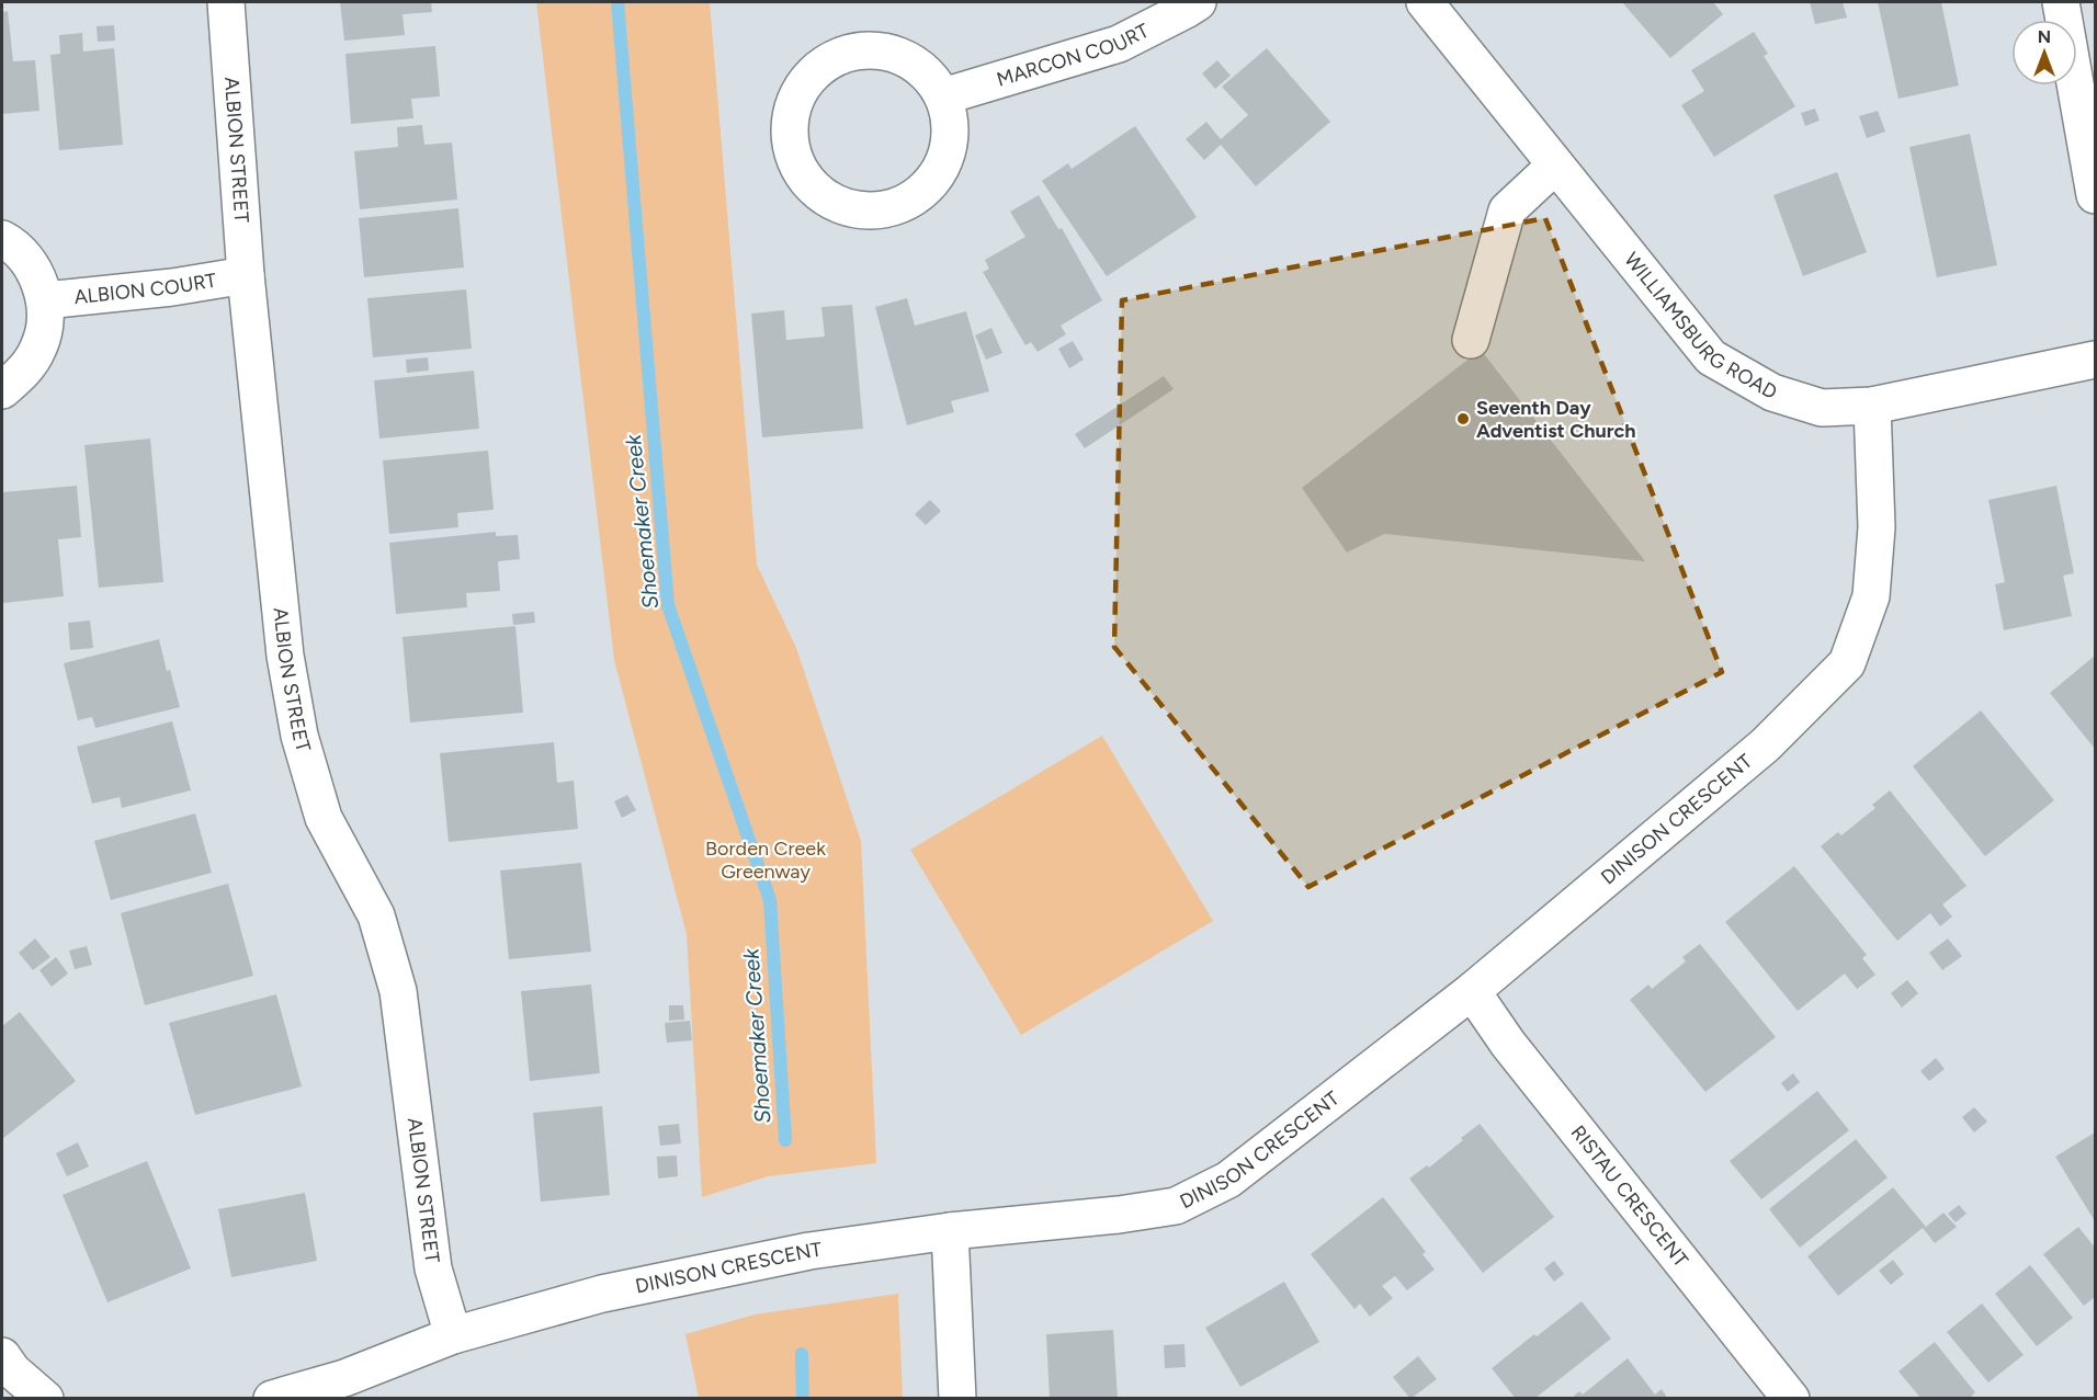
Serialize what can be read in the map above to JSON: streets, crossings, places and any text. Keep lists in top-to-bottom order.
{
  "streets": {
    "street": [
      "MARCON COURT",
      "ALBION STREET",
      "ALBION COURT",
      "WILLIAMSBURG ROAD",
      "DINISON CRESCENT",
      "RISTAU CRESCENT"
    ]
  },
  "crossings": [
    ["ALBION STREET", "ALBION COURT"],
    ["ALBION STREET", "DINISON CRESCENT"],
    ["WILLIAMSBURG ROAD", "DINISON CRESCENT"],
    ["DINISON CRESCENT", "RISTAU CRESCENT"]
  ],
  "water": ["Shoemaker Creek"],
  "parks": ["Borden Creek Greenway"],
  "places": ["Seventh Day Adventist Church"],
  "north": "top"
}
